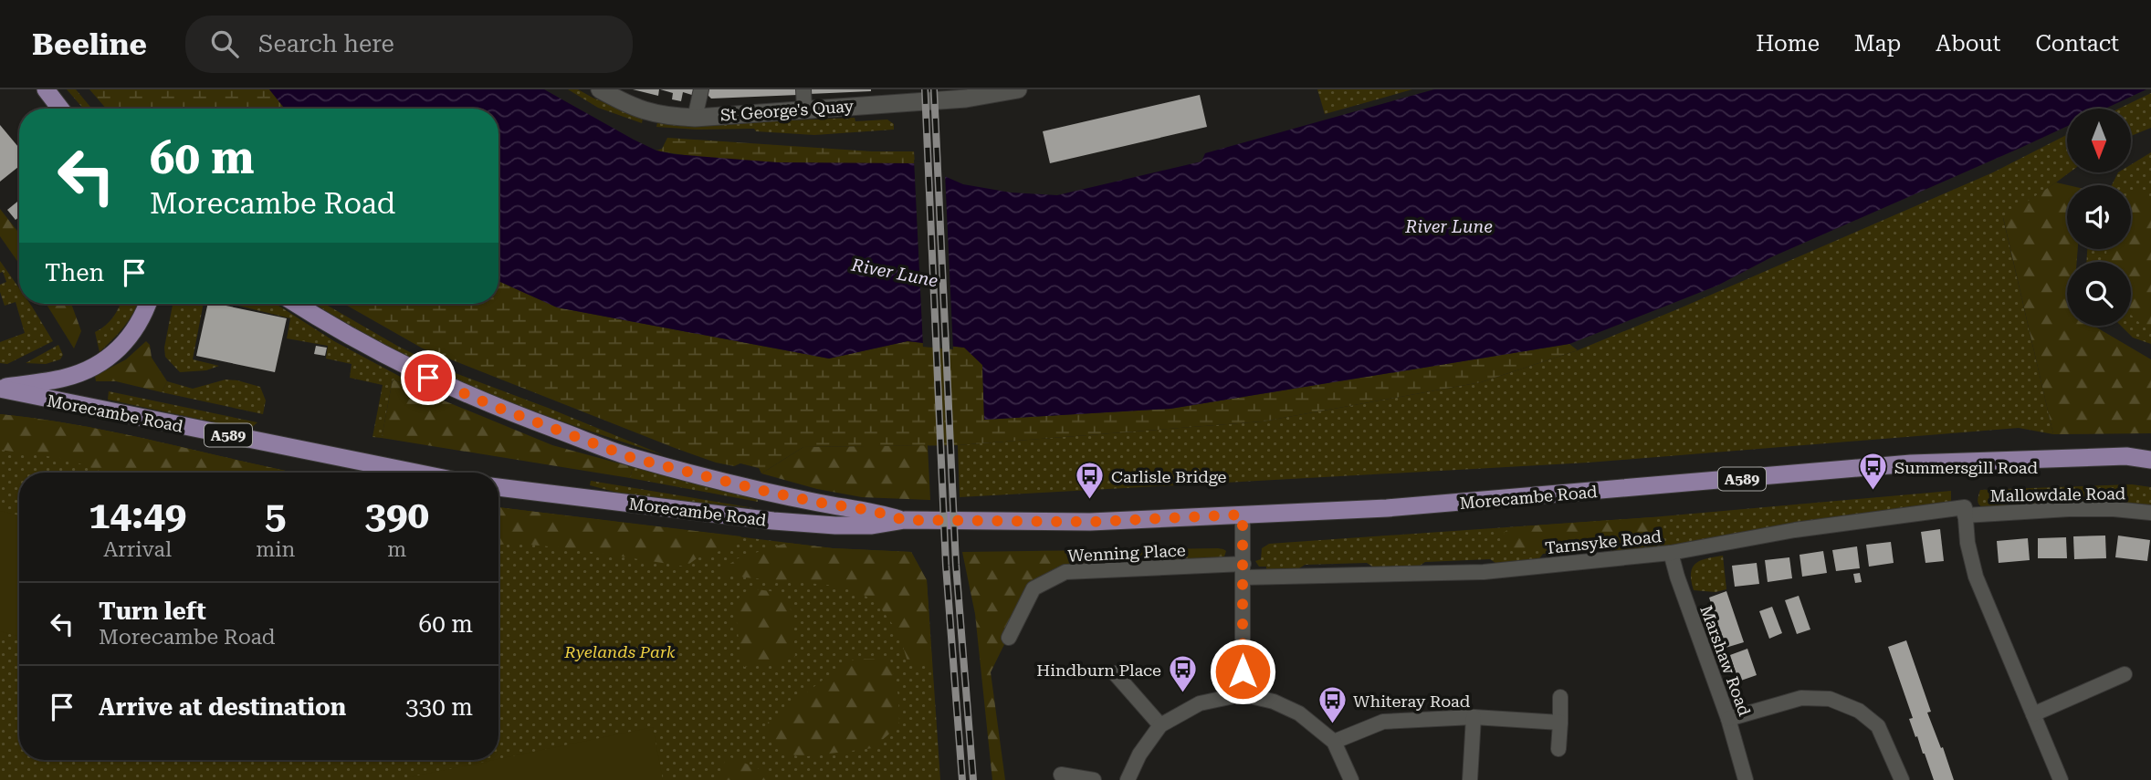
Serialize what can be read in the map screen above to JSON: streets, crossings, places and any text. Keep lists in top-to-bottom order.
{
  "streets": {
    "main road": ["Morecambe Road", "A589"],
    "street": [
      "St George's Quay",
      "Mallowdale Road",
      "Tarnsyke Road",
      "Wenning Place",
      "Marshaw Road"
    ]
  },
  "crossings": [
    ["Mallowdale Road", "Tarnsyke Road"],
    ["Tarnsyke Road", "Wenning Place"],
    ["Tarnsyke Road", "Marshaw Road"]
  ],
  "water": ["River Lune"],
  "parks": ["Ryelands Park"],
  "places": {
    "bus stop": [
      "Summersgill Road",
      "Carlisle Bridge",
      "Hindburn Place",
      "Whiteray Road"
    ]
  },
  "north": "bottom",
  "page": {
    "header": "Beeline",
    "search": "Search here",
    "nav": [
      "Home",
      "Map",
      "About",
      "Contact"
    ],
    "turn": ["60 m", "Morecambe Road"],
    "then": "Then",
    "eta": [
      "14:49",
      "Arrival",
      "5",
      "min",
      "390",
      "m"
    ],
    "list": [
      {
        "name": "Turn left",
        "note": "Morecambe Road",
        "value": "60 m"
      },
      {
        "name": "Arrive at destination",
        "value": "330 m"
      }
    ]
  }
}
